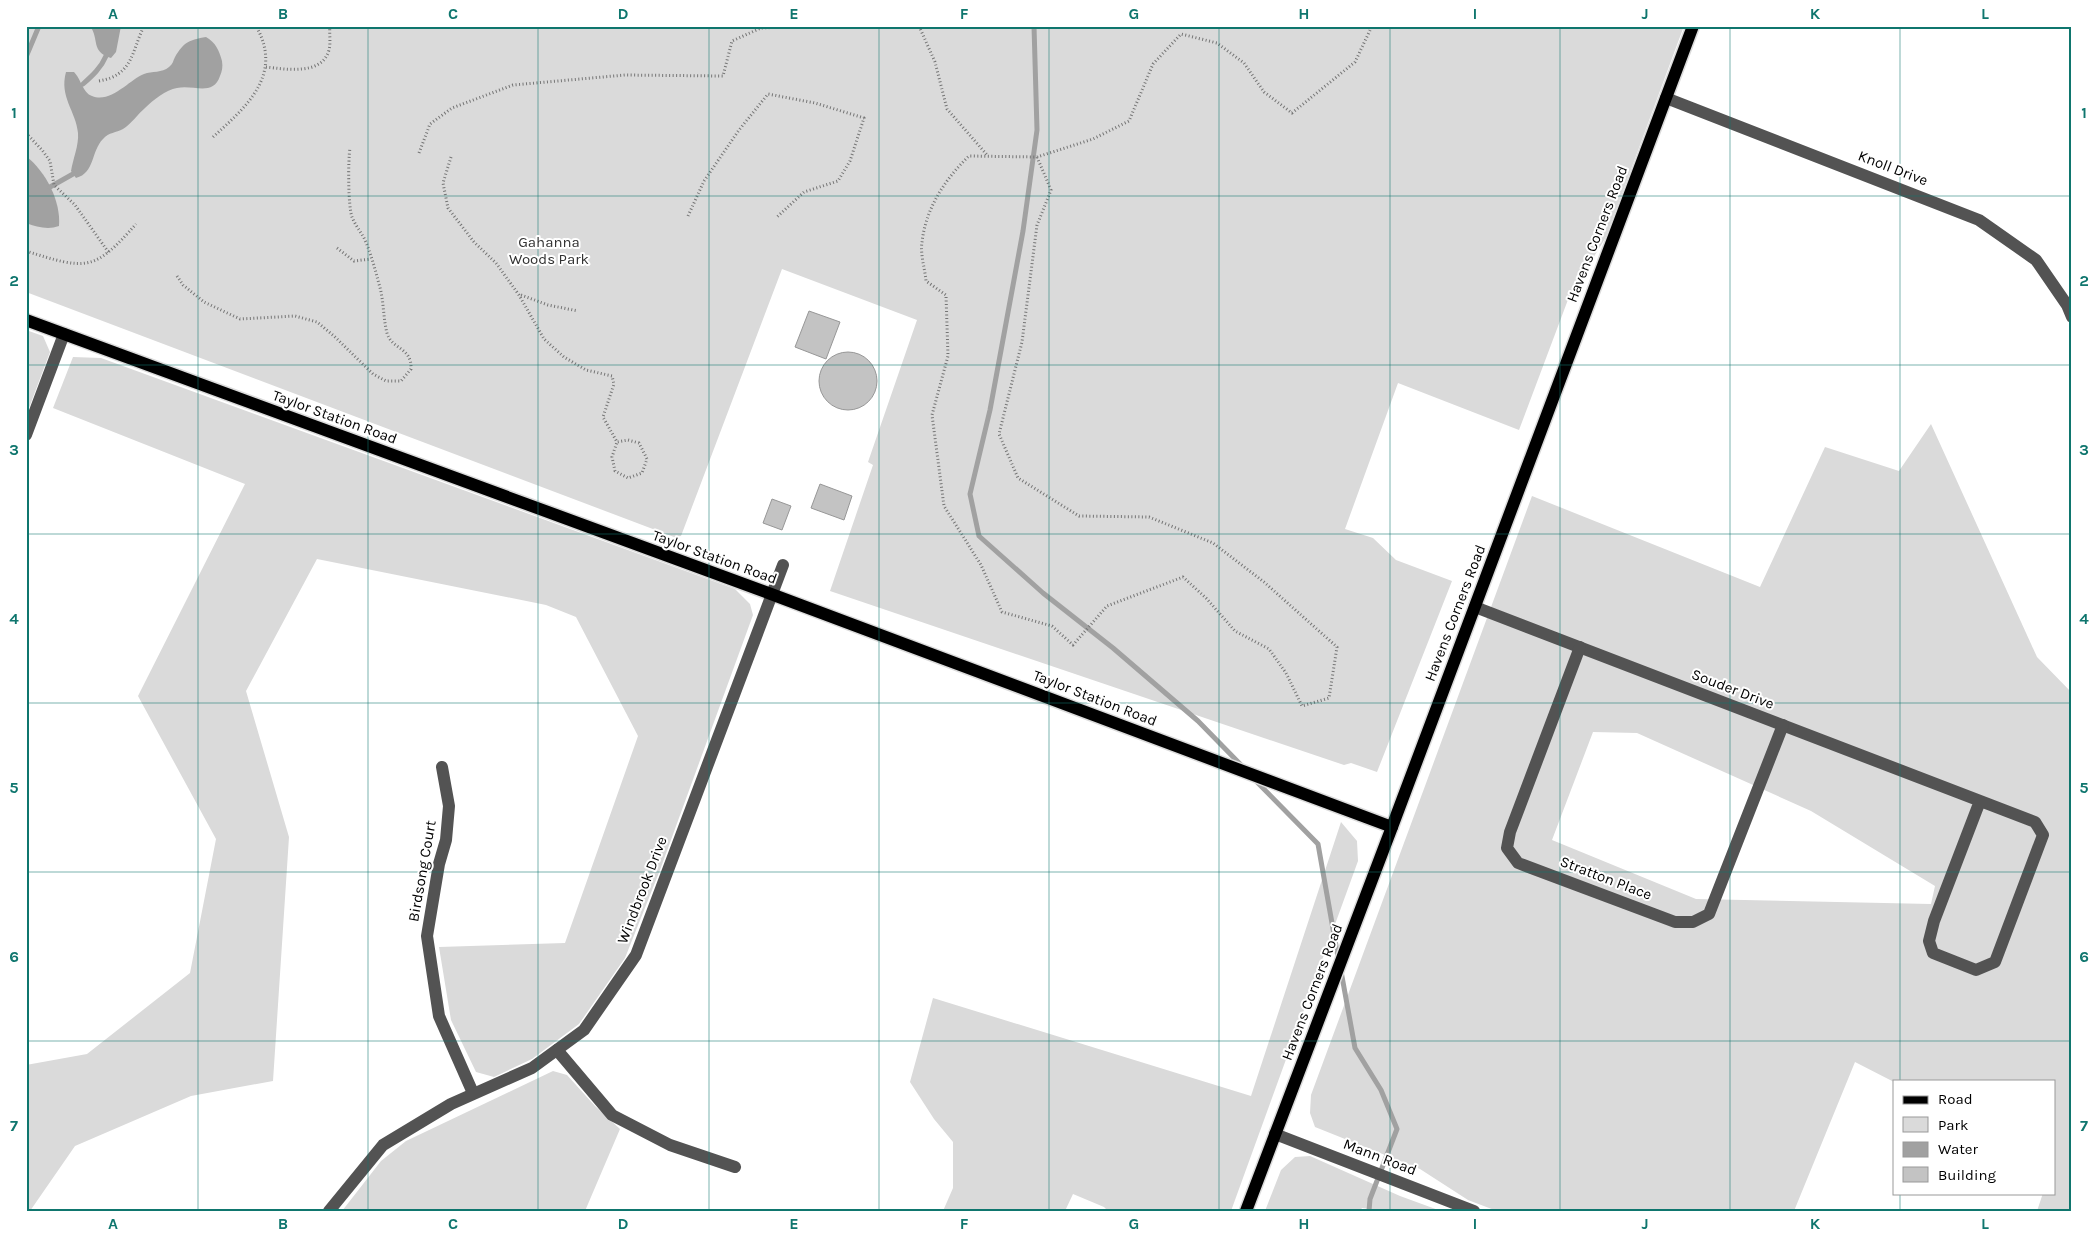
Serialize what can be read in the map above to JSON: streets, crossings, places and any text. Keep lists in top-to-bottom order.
{
  "streets": {
    "main road": ["Havens Corners Road", "Taylor Station Road"],
    "street": [
      "Knoll Drive",
      "Souder Drive",
      "Birdsong Court",
      "Stratton Place",
      "Windbrook Drive",
      "Mann Road"
    ]
  },
  "crossings": [
    ["Knoll Drive", "Havens Corners Road"],
    ["Havens Corners Road", "Taylor Station Road"],
    ["Havens Corners Road", "Souder Drive"],
    ["Havens Corners Road", "Mann Road"],
    ["Taylor Station Road", "Windbrook Drive"],
    ["Souder Drive", "Stratton Place"],
    ["Birdsong Court", "Windbrook Drive"]
  ],
  "parks": ["Gahanna Woods Park"],
  "legend": [
    "Road",
    "Park",
    "Water",
    "Building"
  ],
  "grid": {
    "columns": [
      "A",
      "B",
      "C",
      "D",
      "E",
      "F",
      "G",
      "H",
      "I",
      "J",
      "K",
      "L"
    ],
    "rows": [
      "1",
      "2",
      "3",
      "4",
      "5",
      "6",
      "7"
    ]
  }
}
